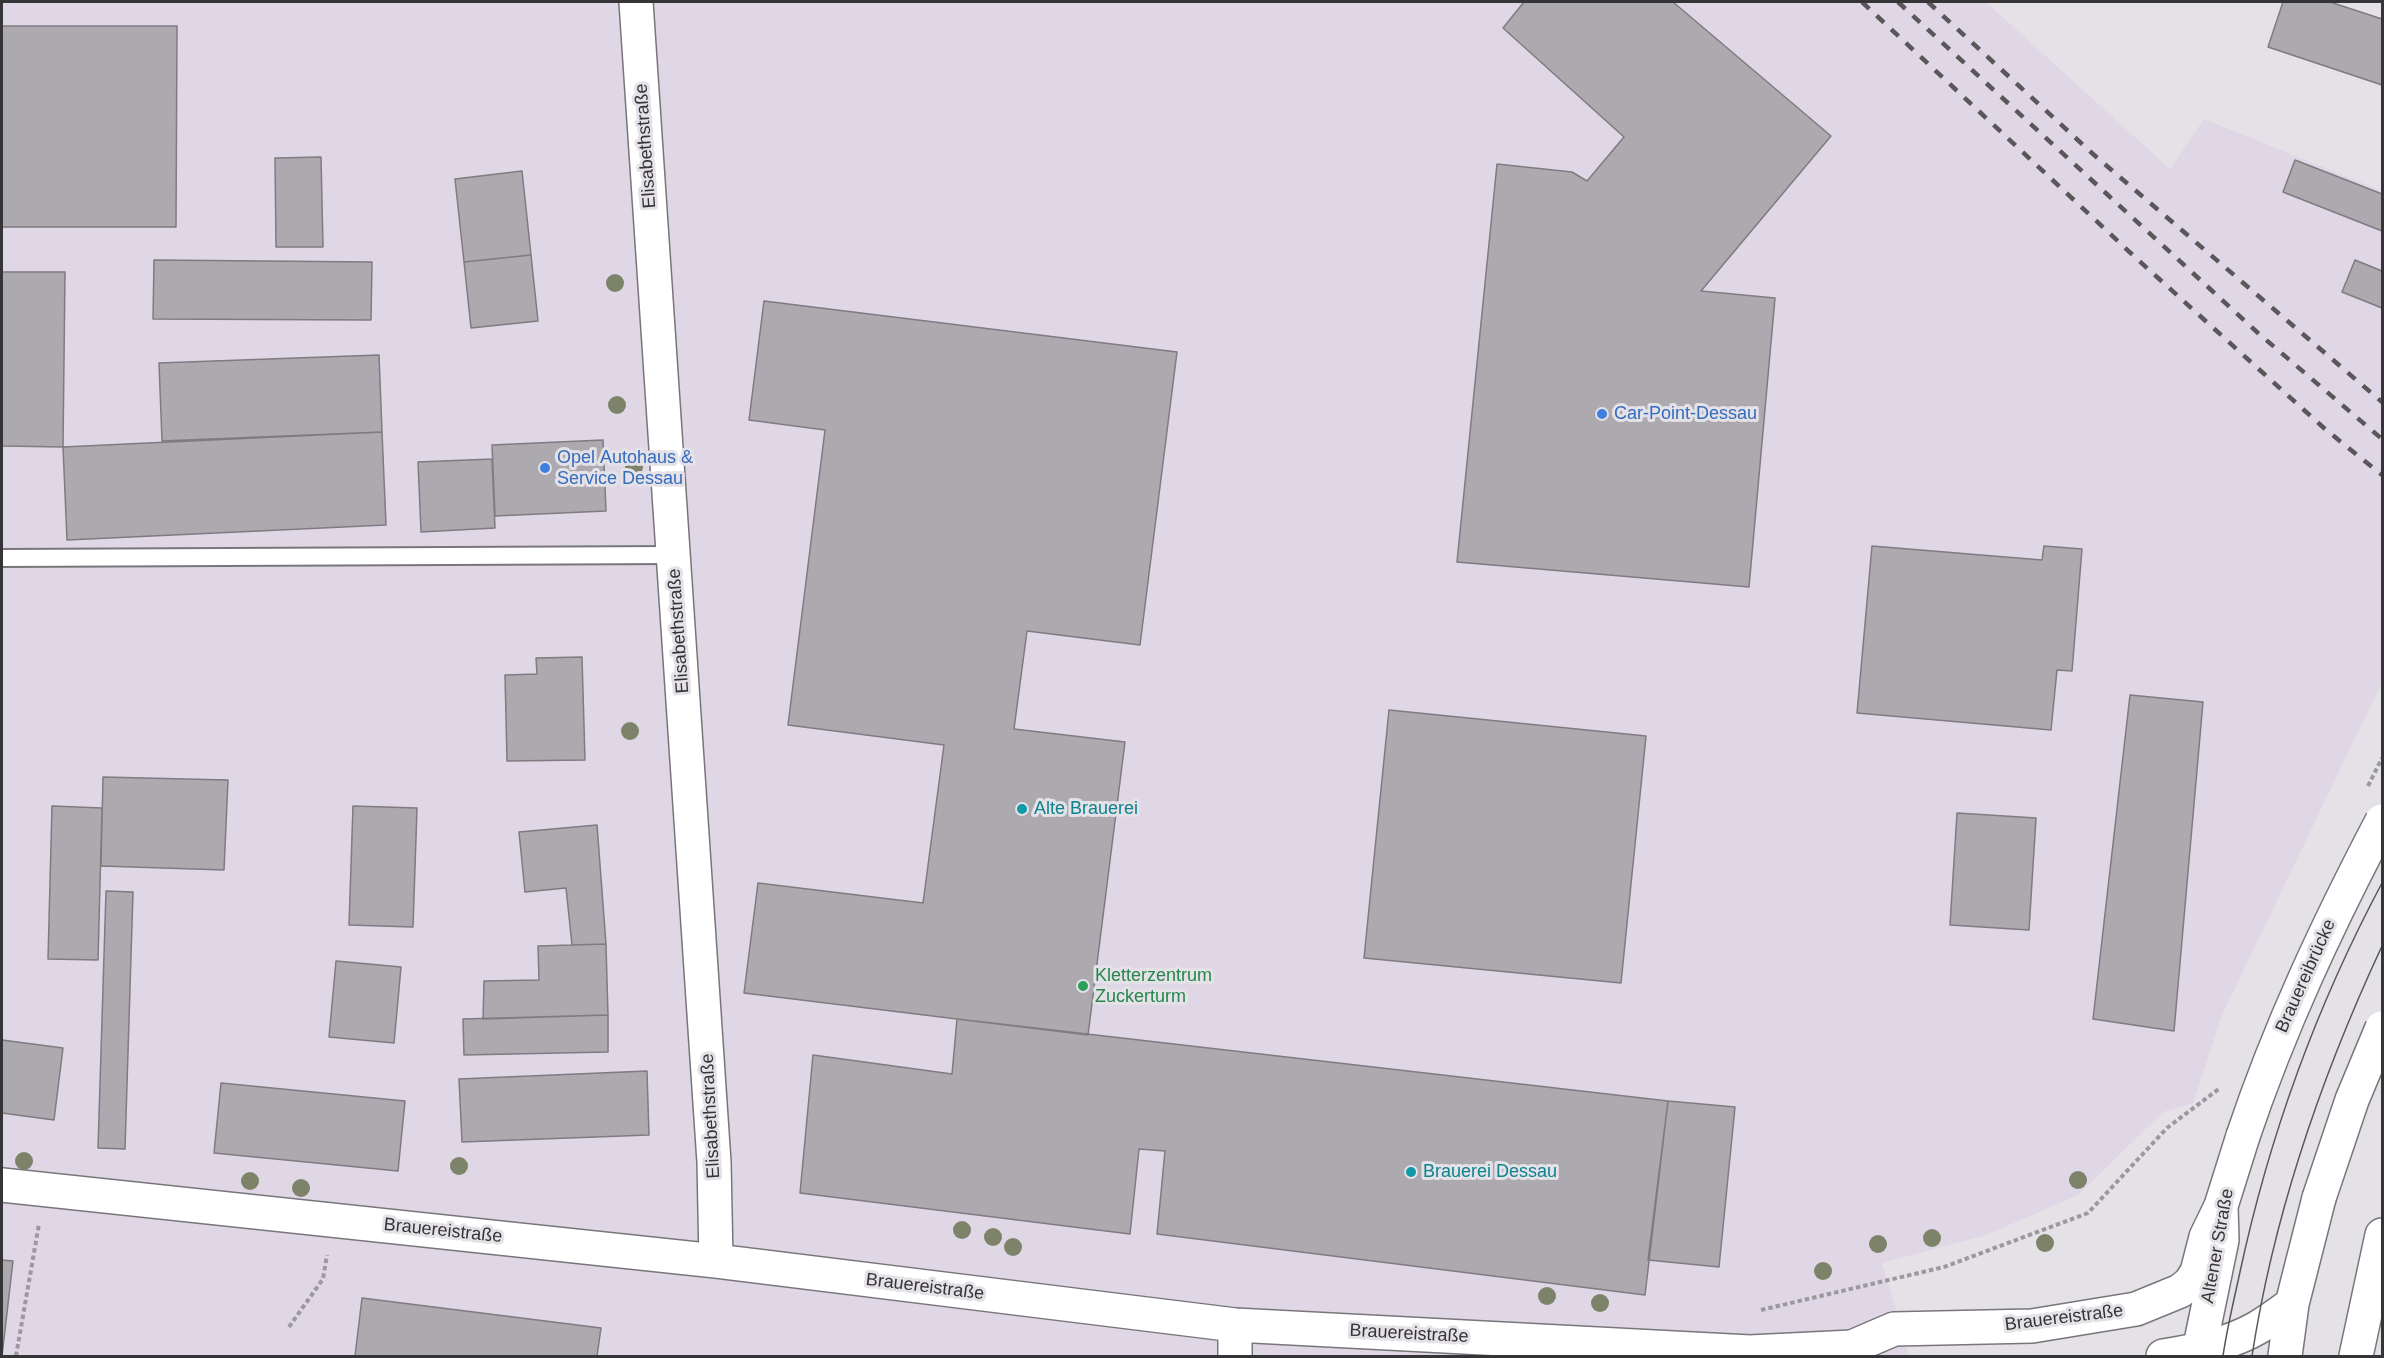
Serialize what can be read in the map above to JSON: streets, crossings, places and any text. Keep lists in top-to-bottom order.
{
  "streets": {
    "street": [
      "Elisabethstraße",
      "Brauereibrücke",
      "Brauereistraße",
      "Altener Straße"
    ]
  },
  "crossings": [
    ["Elisabethstraße", "Brauereistraße"],
    ["Brauereibrücke", "Altener Straße"],
    ["Brauereistraße", "Altener Straße"]
  ],
  "places": [
    "Car-Point-Dessau",
    "Opel Autohaus & Service Dessau",
    "Alte Brauerei",
    "Kletterzentrum Zuckerturm",
    "Brauerei Dessau"
  ]
}
